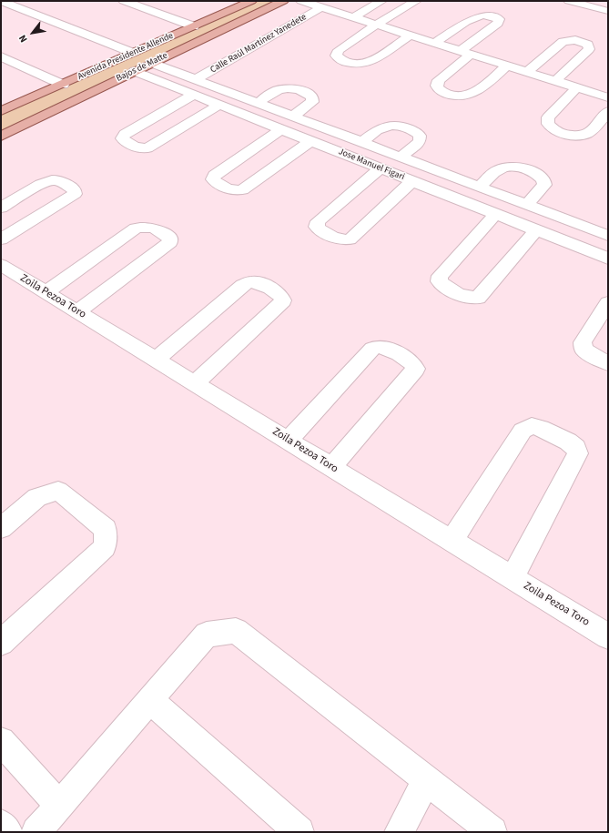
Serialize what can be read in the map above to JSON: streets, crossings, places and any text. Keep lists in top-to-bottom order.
{
  "streets": {
    "main road": ["Avenida Presidente Allende", "Bajos de Matte"],
    "street": ["Calle Raúl Martínez Yanedete", "Jose Manuel Figari", "Zoila Pezoa Toro"]
  },
  "crossings": [
    ["Calle Raúl Martínez Yanedete", "Jose Manuel Figari"],
    ["Bajos de Matte", "Jose Manuel Figari"]
  ],
  "north": "bottom left"
}
